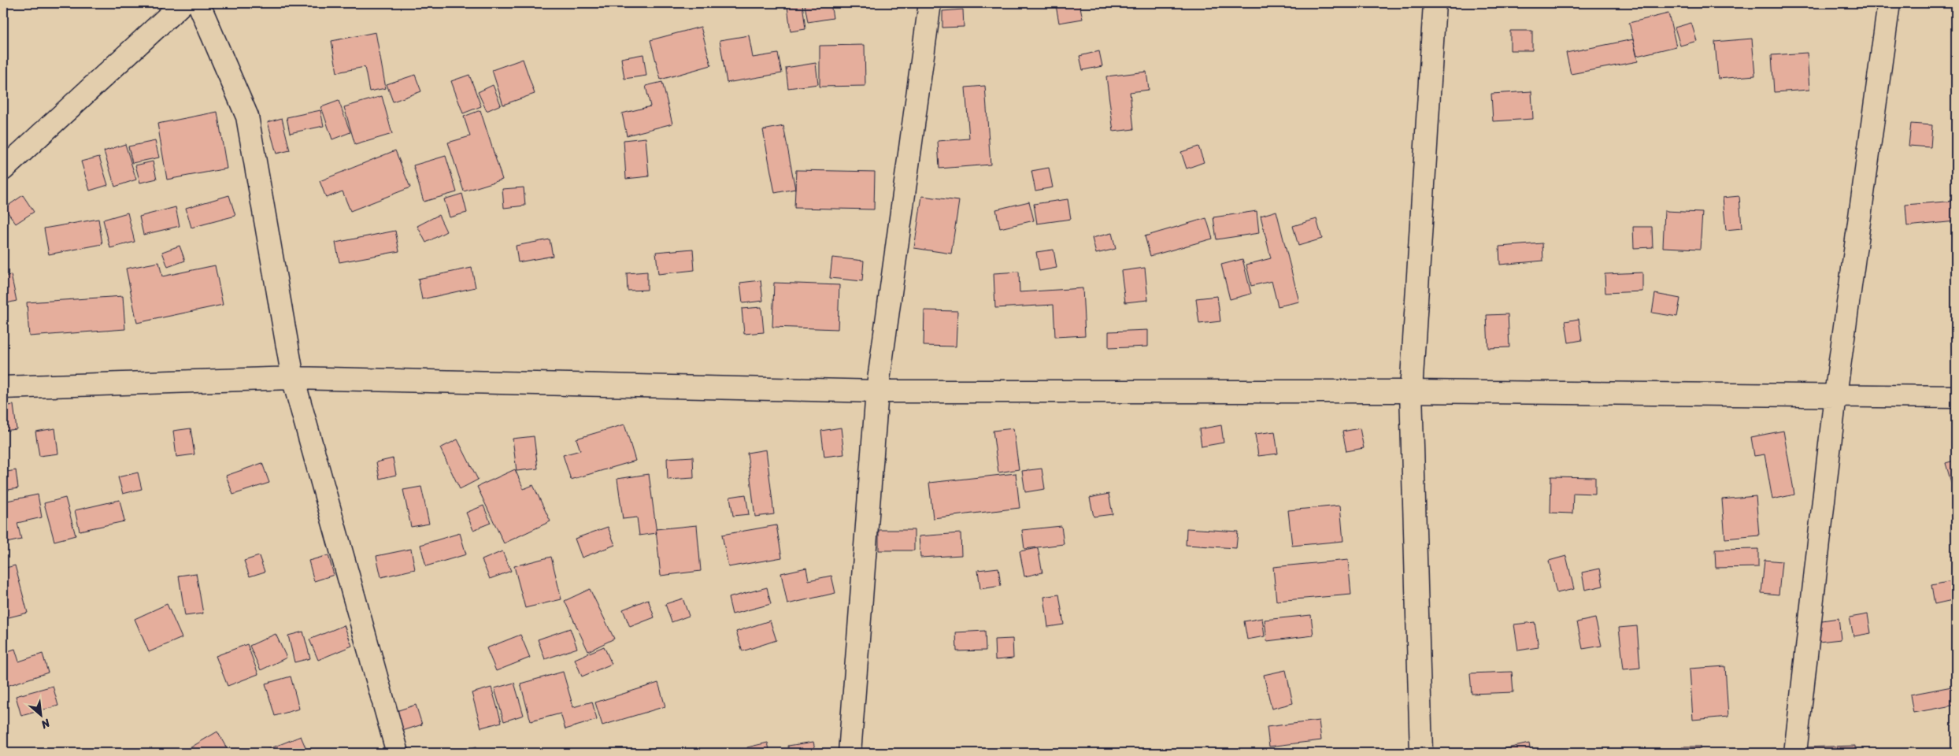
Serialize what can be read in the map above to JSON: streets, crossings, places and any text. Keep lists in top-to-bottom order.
{
  "north": "bottom right"
}
